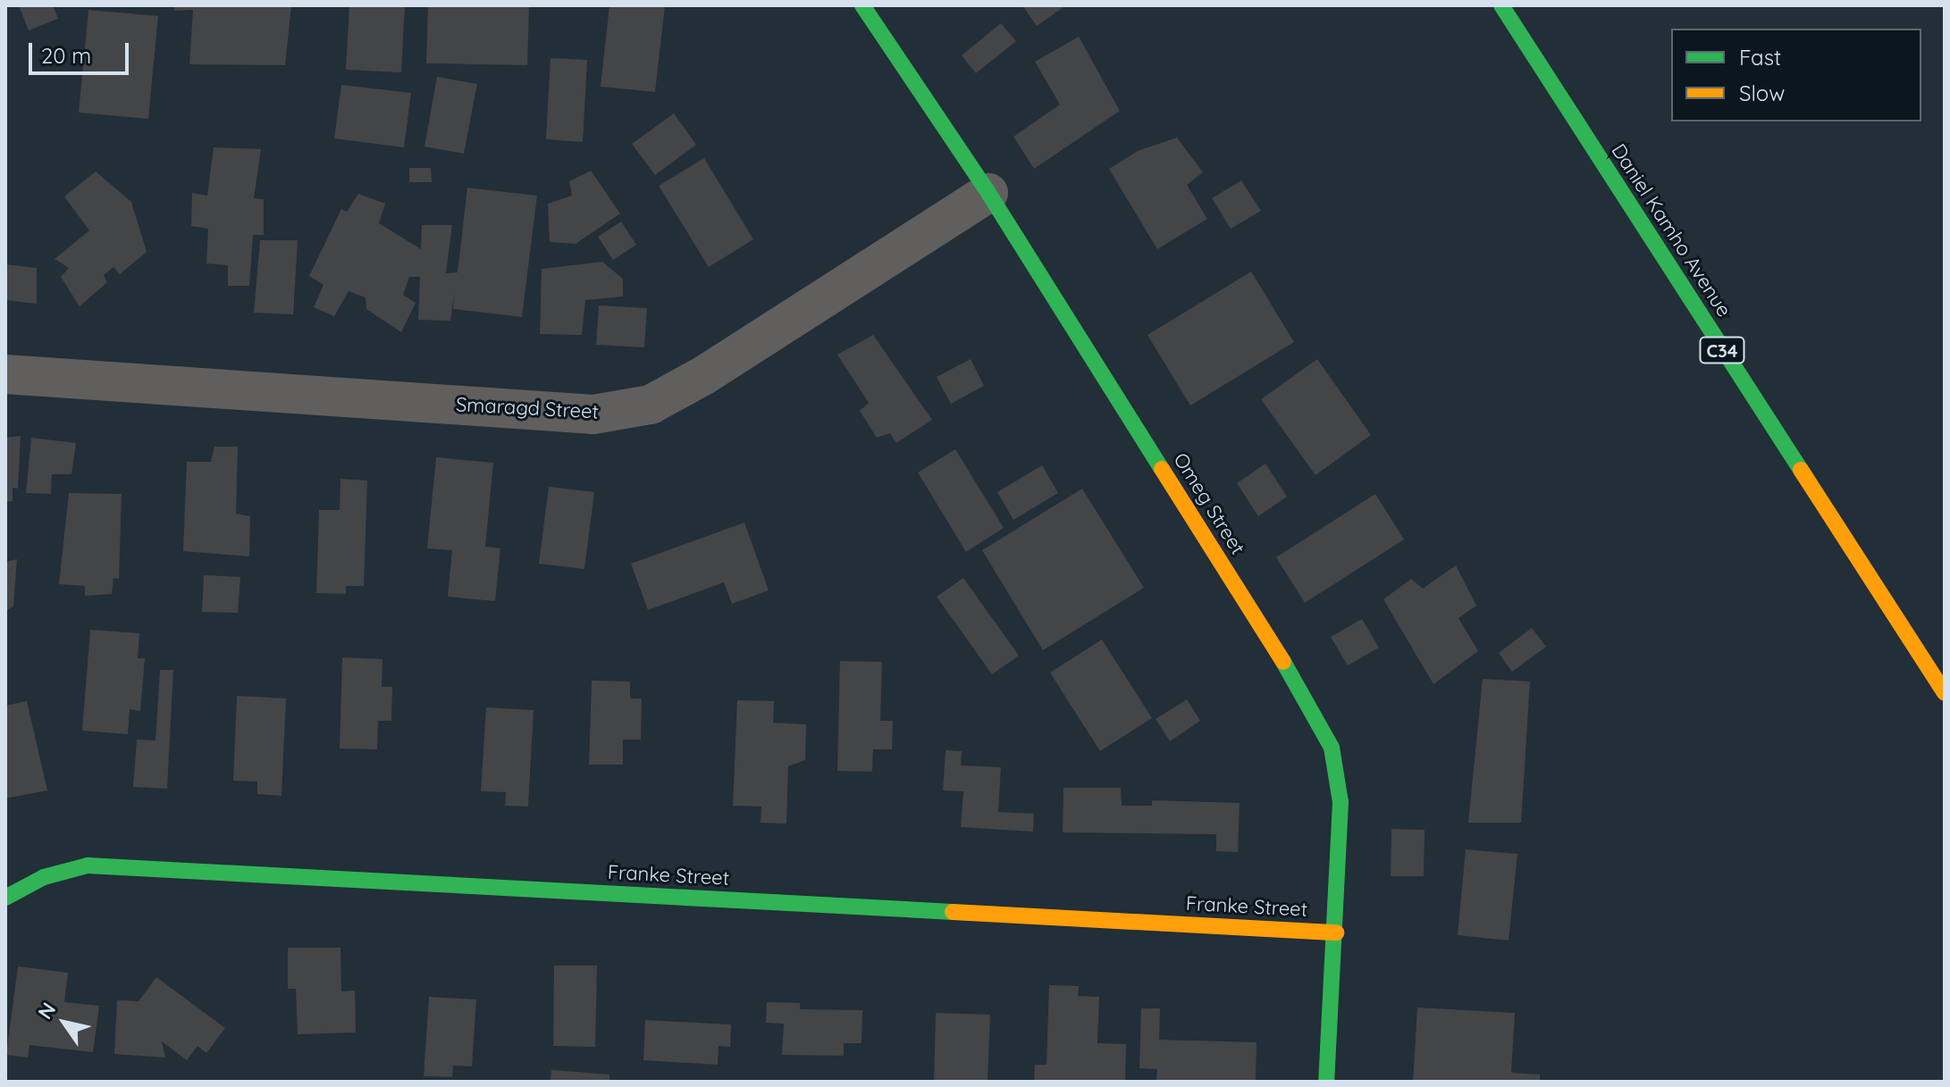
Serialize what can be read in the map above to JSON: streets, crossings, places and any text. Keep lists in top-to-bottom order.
{
  "streets": {
    "street": [
      "Daniel Kamho Avenue",
      "C34",
      "Smaragd Street",
      "Omeg Street",
      "Franke Street"
    ]
  },
  "crossings": [
    ["Smaragd Street", "Omeg Street"],
    ["Omeg Street", "Franke Street"]
  ],
  "legend": ["Fast", "Slow"],
  "scale_bar": "20 m",
  "north": "top left"
}
